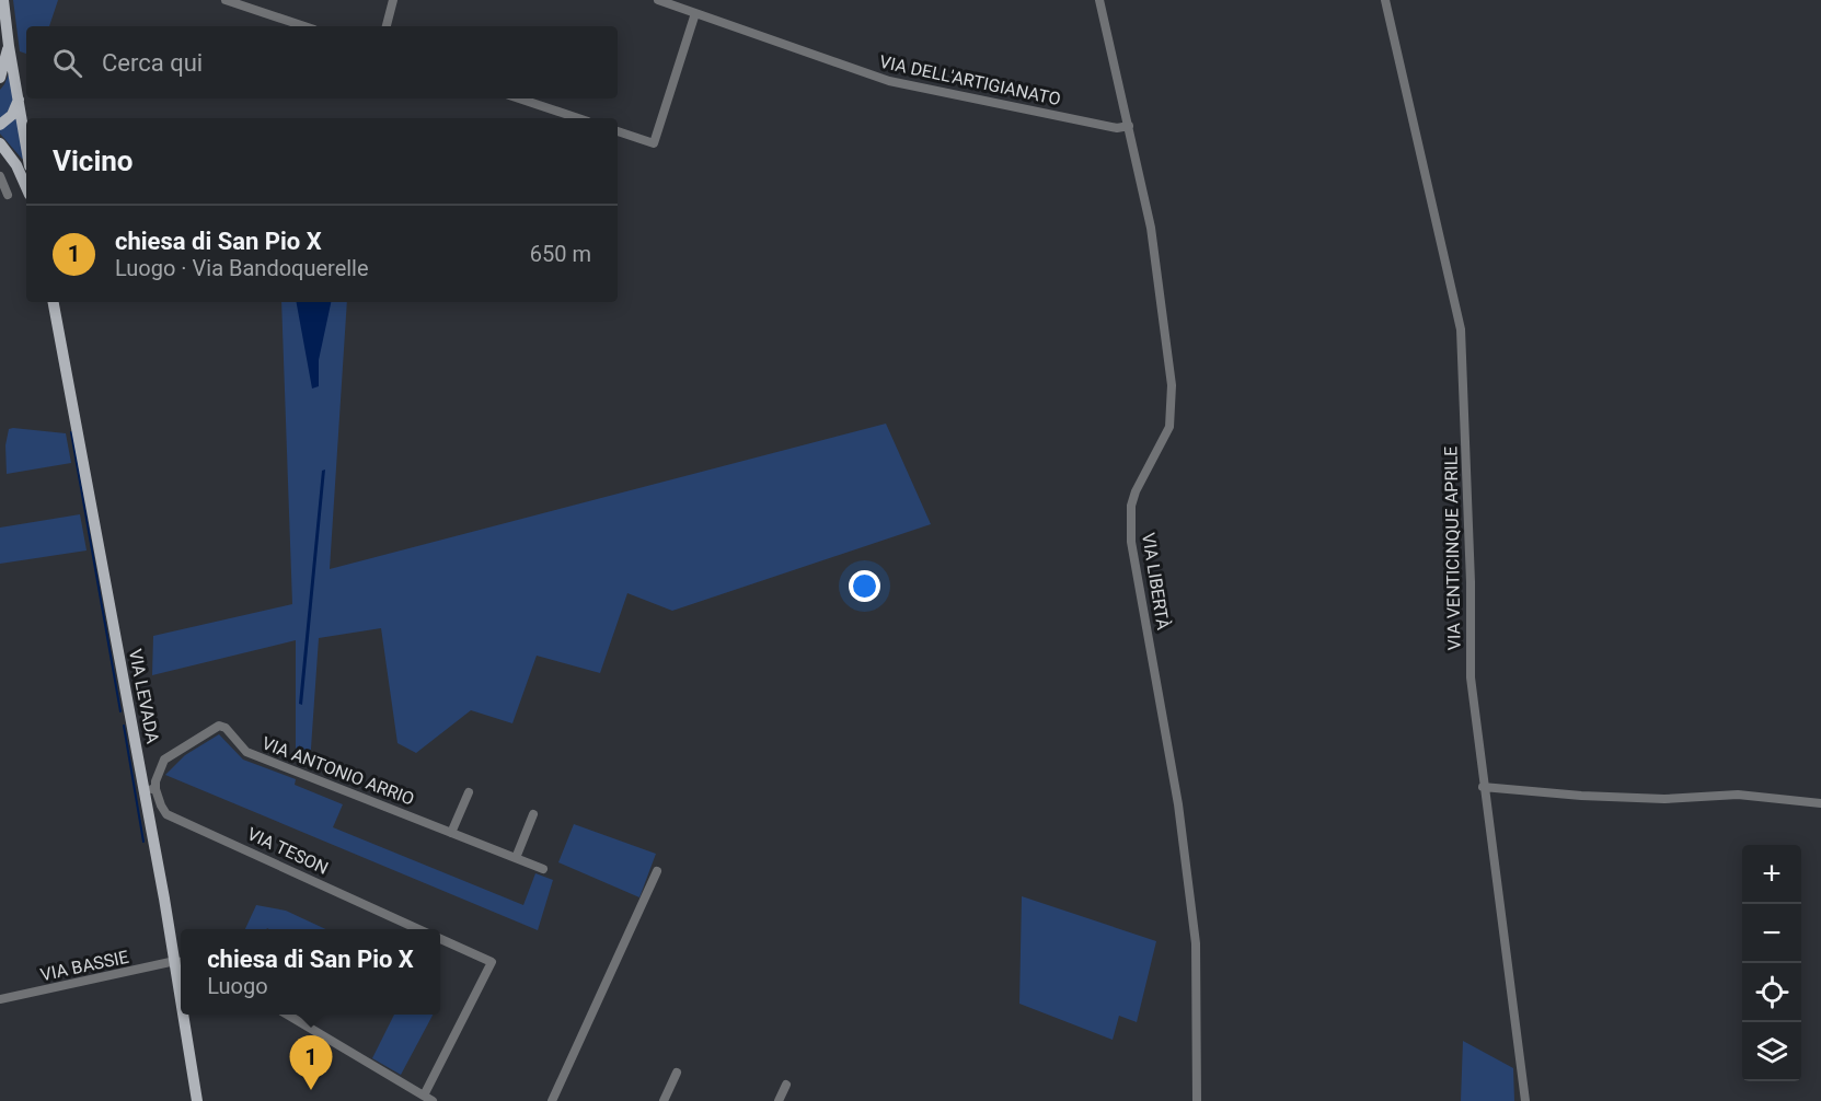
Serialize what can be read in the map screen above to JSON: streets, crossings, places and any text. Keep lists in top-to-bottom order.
{
  "streets": {
    "main road": ["VIA LEVADA"],
    "street": [
      "VIA DELL'ARTIGIANATO",
      "VIA VENTICINQUE APRILE",
      "VIA LIBERTÀ",
      "VIA ANTONIO ARRIO",
      "VIA TESON",
      "VIA BASSIE"
    ]
  },
  "crossings": [
    ["VIA DELL'ARTIGIANATO", "VIA LIBERTÀ"],
    ["VIA LEVADA", "VIA ANTONIO ARRIO"],
    ["VIA LEVADA", "VIA TESON"],
    ["VIA LEVADA", "VIA BASSIE"],
    ["VIA ANTONIO ARRIO", "VIA TESON"]
  ],
  "page": {
    "search": "Cerca qui",
    "heading": "Vicino",
    "list": [
      {
        "mark": "1",
        "name": "chiesa di San Pio X",
        "note": "Luogo · Via Bandoquerelle",
        "value": "650 m"
      }
    ],
    "map_buttons": ["+", "−"],
    "popup": ["chiesa di San Pio X", "Luogo"],
    "pins": "1"
  }
}
